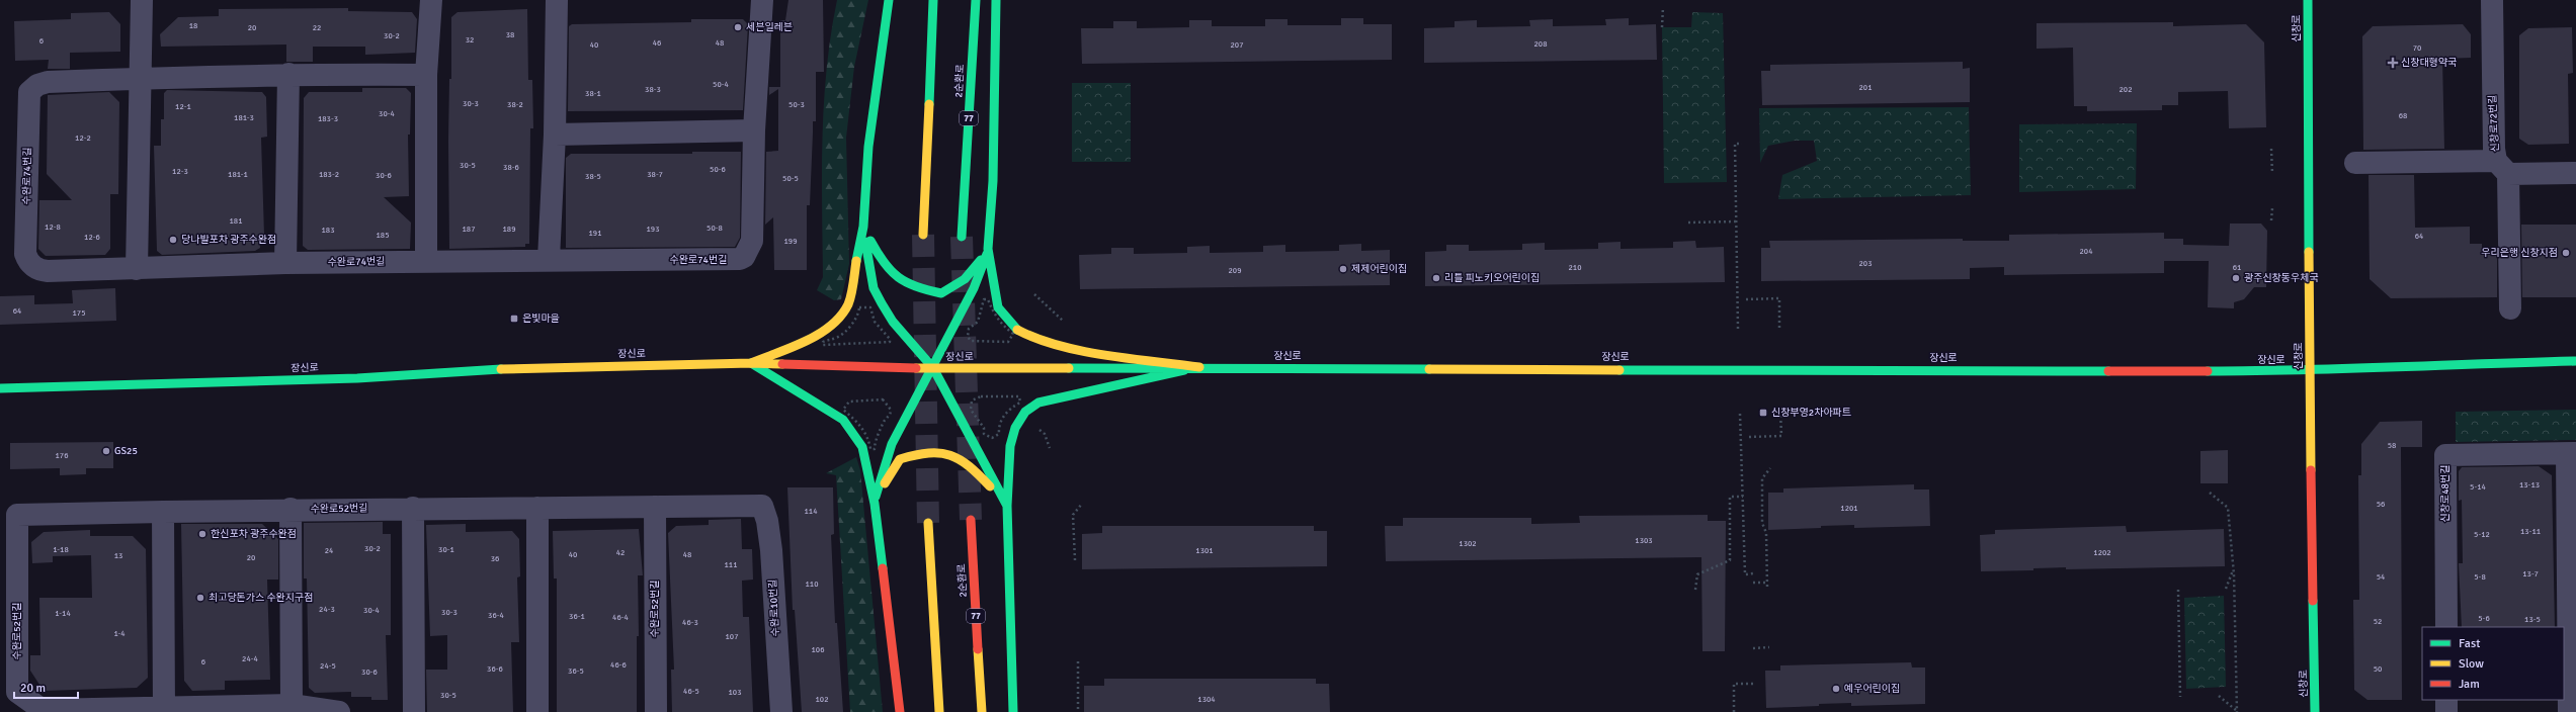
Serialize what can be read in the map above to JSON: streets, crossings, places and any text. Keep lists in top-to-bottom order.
{
  "streets": {
    "main road": [
      "신창로",
      "2순환로",
      "77",
      "장신로"
    ],
    "street": [
      "신창로72번길",
      "수완로74번길",
      "신창로48번길",
      "수완로52번길",
      "수완로10번길"
    ]
  },
  "crossings": [
    ["신창로", "장신로"],
    ["수완로52번길", "수완로10번길"]
  ],
  "places": {
    "other": [
      "세븐일레븐",
      "당나발포차 광주수완점",
      "우리은행 신창지점",
      "제제어린이집",
      "리틀 피노키오어린이집",
      "광주신창동우체국",
      "GS25",
      "한신포차 광주수완점",
      "최고당돈가스 수완지구점",
      "예우어린이집"
    ],
    "health": ["신창대형약국"],
    "transit": ["은빛마을", "신창부영2차아파트"]
  },
  "house_numbers": [
    "18",
    "20",
    "22",
    "38",
    "30-2",
    "32",
    "6",
    "46",
    "48",
    "208",
    "40",
    "207",
    "70",
    "50-4",
    "201",
    "38-3",
    "202",
    "38-1",
    "30-3",
    "38-2",
    "50-3",
    "12-1",
    "30-4",
    "68",
    "181-3",
    "183-3",
    "12-2",
    "30-5",
    "38-6",
    "50-6",
    "12-3",
    "181-1",
    "183-2",
    "38-7",
    "30-6",
    "38-5",
    "50-5",
    "181",
    "12-8",
    "50-8",
    "187",
    "189",
    "193",
    "183",
    "191",
    "185",
    "64",
    "12-6",
    "199",
    "204",
    "203",
    "210",
    "61",
    "209",
    "64",
    "175",
    "58",
    "176",
    "13-13",
    "5-14",
    "56",
    "1201",
    "114",
    "13-11",
    "5-12",
    "1303",
    "1302",
    "30-2",
    "1-18",
    "30-1",
    "24",
    "1301",
    "42",
    "1202",
    "40",
    "48",
    "13",
    "20",
    "36",
    "111",
    "13-7",
    "54",
    "5-8",
    "110",
    "24-3",
    "30-4",
    "30-3",
    "1-14",
    "36-4",
    "36-1",
    "46-4",
    "5-6",
    "13-5",
    "52",
    "46-3",
    "1-4",
    "107",
    "106",
    "24-4",
    "6",
    "46-6",
    "24-5",
    "36-6",
    "50",
    "36-5",
    "30-6",
    "46-5",
    "103",
    "30-5",
    "102",
    "1304"
  ],
  "legend": ["Fast", "Slow", "Jam"],
  "scale_bar": "20 m"
}
